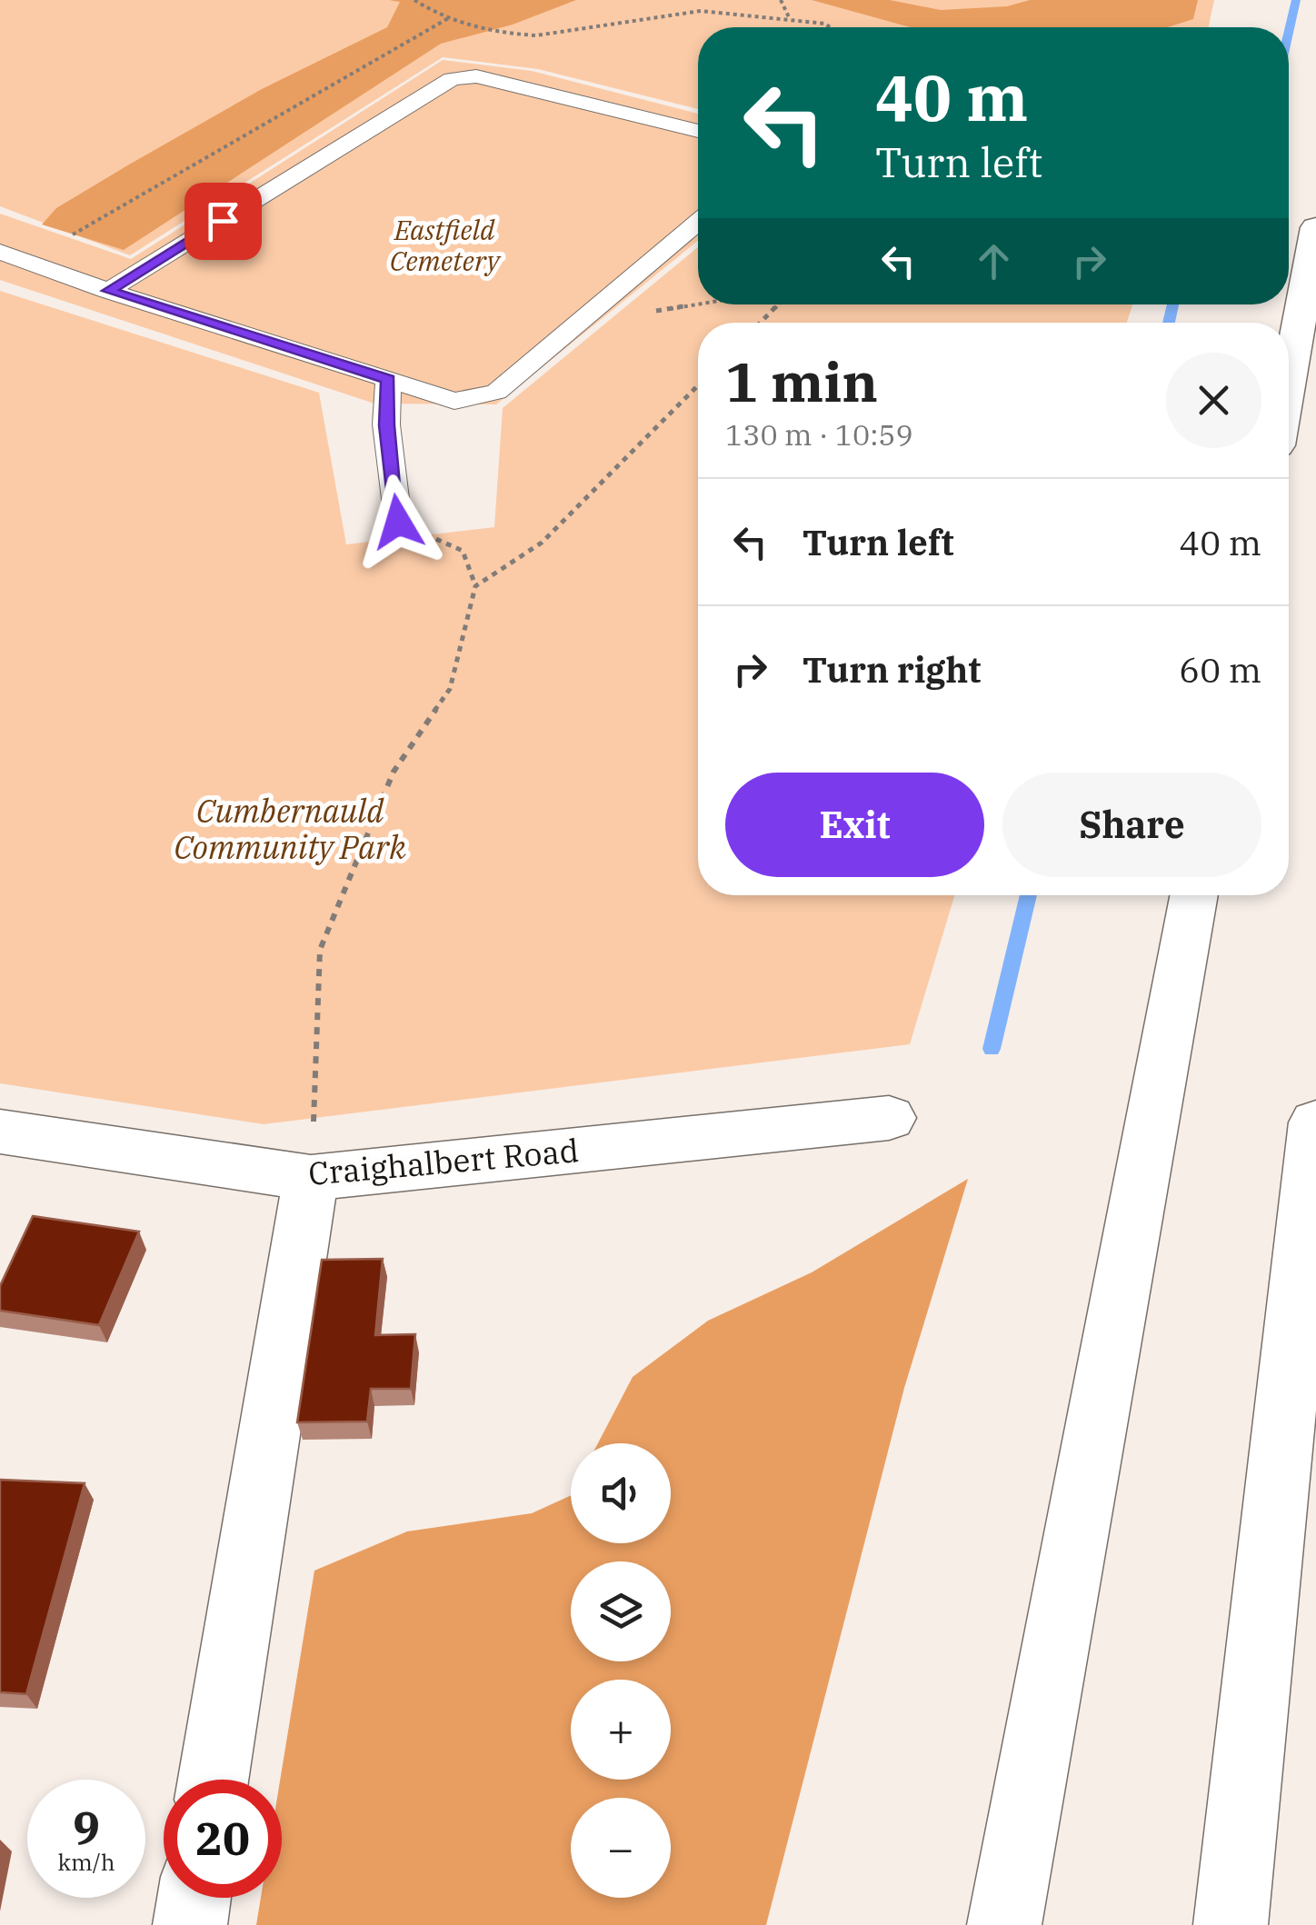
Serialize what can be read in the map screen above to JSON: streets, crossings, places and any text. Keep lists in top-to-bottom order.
{
  "streets": {
    "main road": ["Craighalbert Road"]
  },
  "parks": ["Eastfield Cemetery", "Cumbernauld Community Park"],
  "page": {
    "turn": ["40 m", "Turn left"],
    "heading": ["1 min", "130 m · 10:59"],
    "list": [
      {
        "name": "Turn left",
        "value": "40 m"
      },
      {
        "name": "Turn right",
        "value": "60 m"
      }
    ],
    "buttons": ["Exit", "Share"],
    "map_buttons": ["+", "−"],
    "speed": "9 km/h",
    "limit": "20"
  }
}
